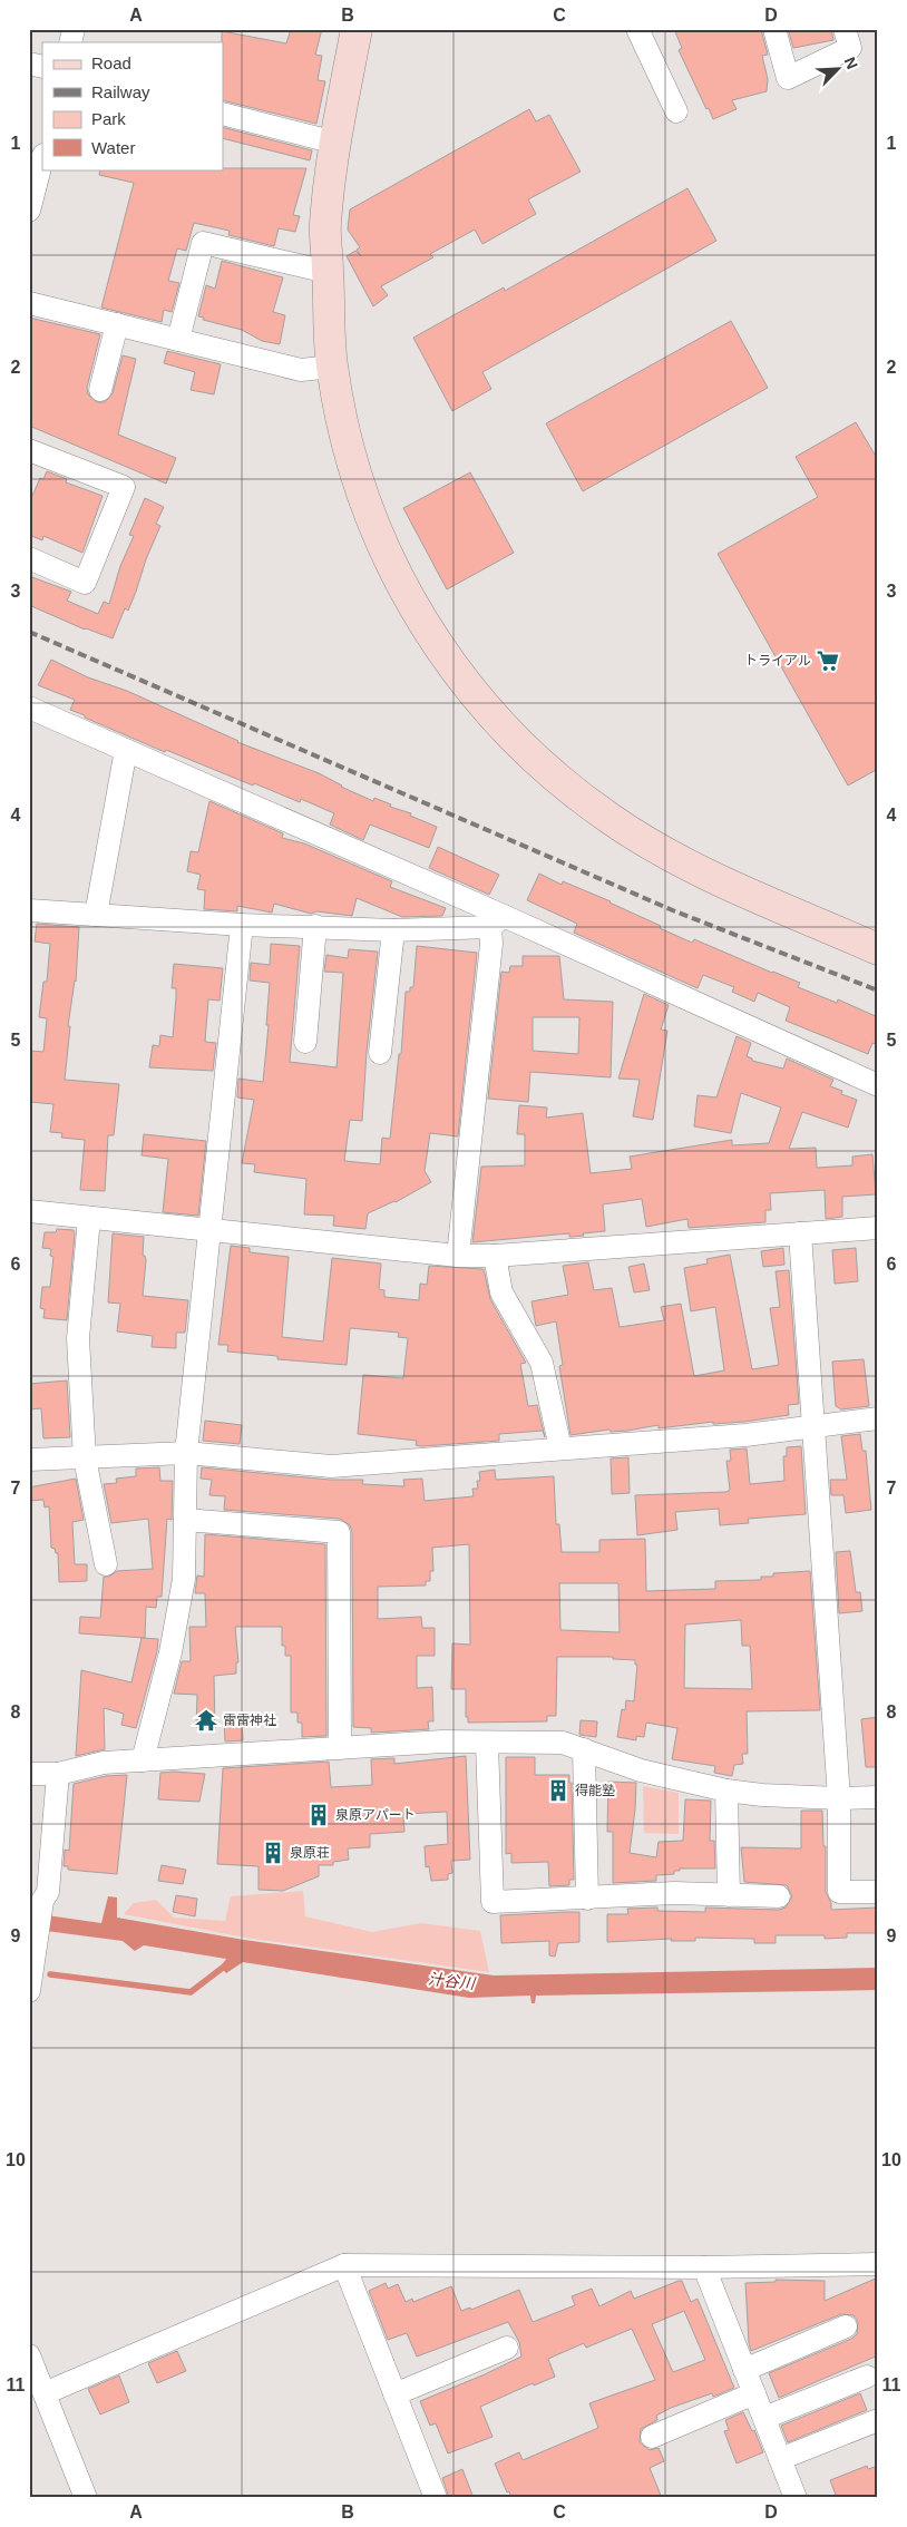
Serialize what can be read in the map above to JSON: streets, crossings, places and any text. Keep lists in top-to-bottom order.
{
  "water": ["汁谷川"],
  "places": {
    "supermarket": ["トライアル"],
    "temple": ["雷雷神社"],
    "building": ["得能塾", "泉原アパート", "泉原荘"]
  },
  "legend": [
    "Road",
    "Railway",
    "Park",
    "Water"
  ],
  "north": "top right",
  "grid": {
    "columns": [
      "A",
      "B",
      "C",
      "D"
    ],
    "rows": [
      "1",
      "2",
      "3",
      "4",
      "5",
      "6",
      "7",
      "8",
      "9",
      "10",
      "11"
    ]
  }
}
